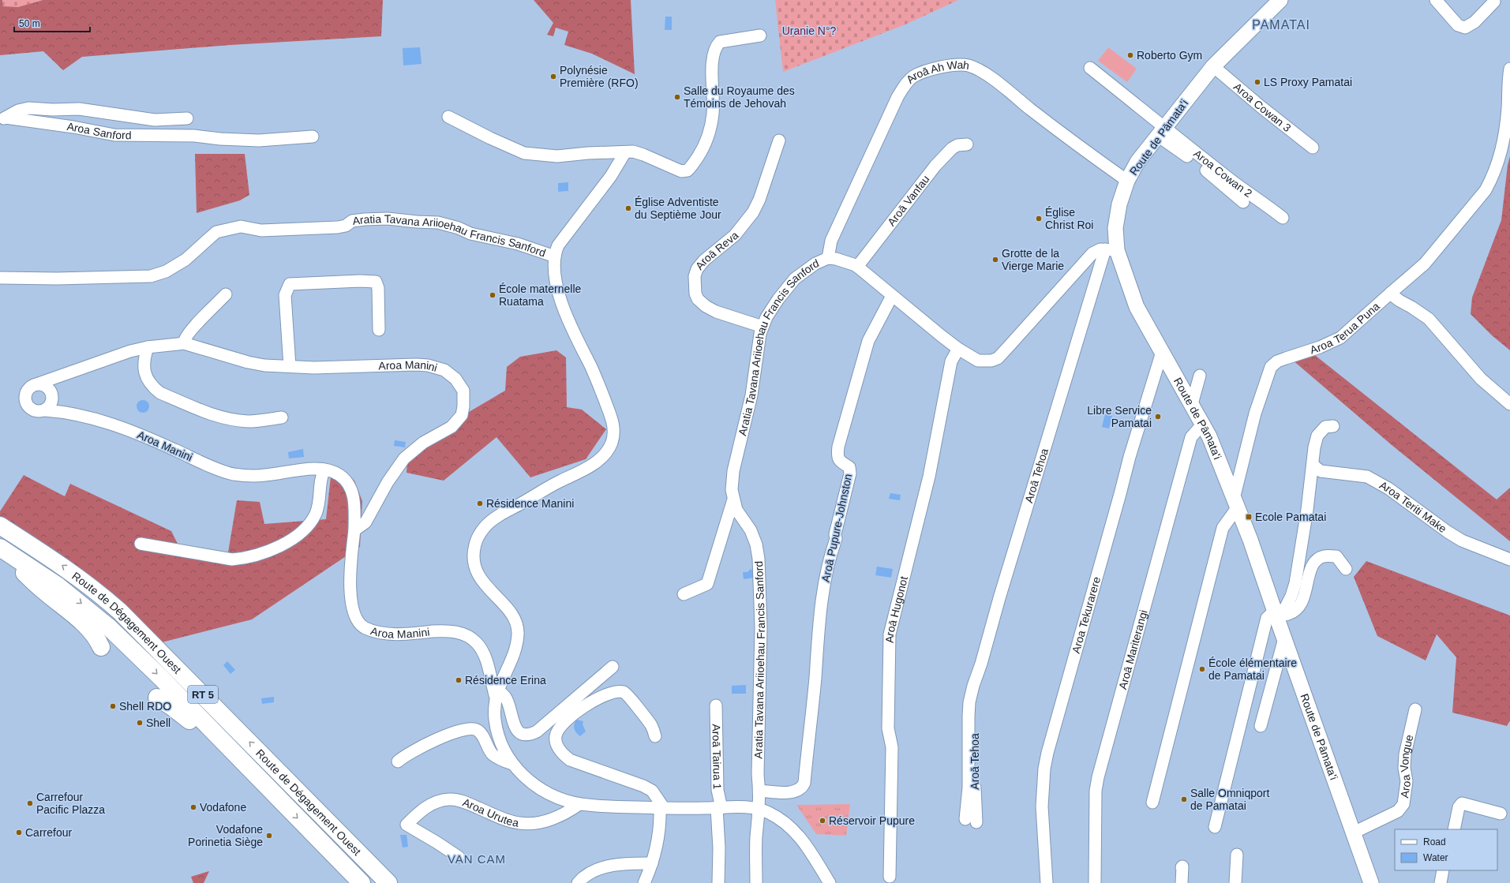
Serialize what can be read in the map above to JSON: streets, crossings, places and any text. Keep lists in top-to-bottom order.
{
  "streets": {
    "highway": ["Route de Dégagement Ouest", "RT 5"],
    "main road": ["Route de Pāmata'i"],
    "street": [
      "Aroā Ah Wah",
      "Aroa Cowan 3",
      "Aroa Sanford",
      "Aroa Cowan 2",
      "Aroā Vanfau",
      "Aratia Tavana Ariioehau Francis Sanford",
      "Aroā Reva",
      "Aroa Terua Puna",
      "Aroa Manini",
      "Aroā Tehoa",
      "Aroa Teriti Make",
      "Aroā Pupure-Johnston",
      "Aroā Hugonot",
      "Aroa Tekurarere",
      "Aroā Mariterangi",
      "Aroā Tairua 1",
      "Aroa Vongue",
      "Aroa Urutea"
    ]
  },
  "crossings": [
    ["Aroā Ah Wah", "Route de Pāmata'i"],
    ["Aroā Ah Wah", "Aratia Tavana Ariioehau Francis Sanford"],
    ["Aroa Cowan 3", "Route de Pāmata'i"],
    ["Route de Pāmata'i", "Aroa Cowan 2"],
    ["Route de Pāmata'i", "Aratia Tavana Ariioehau Francis Sanford"],
    ["Route de Pāmata'i", "Aroa Terua Puna"],
    ["Route de Pāmata'i", "Aroā Tehoa"],
    ["Route de Pāmata'i", "Aroa Tekurarere"],
    ["Route de Pāmata'i", "Aroā Mariterangi"],
    ["Route de Pāmata'i", "Aroa Vongue"],
    ["Aroā Vanfau", "Aratia Tavana Ariioehau Francis Sanford"],
    ["Aratia Tavana Ariioehau Francis Sanford", "Aroā Reva"],
    ["Aratia Tavana Ariioehau Francis Sanford", "Aroā Tehoa"],
    ["Aratia Tavana Ariioehau Francis Sanford", "Aroā Pupure-Johnston"],
    ["Aratia Tavana Ariioehau Francis Sanford", "Aroā Hugonot"]
  ],
  "districts": ["PAMATAI", "VAN CAM"],
  "parks": ["Uranie N°?"],
  "places": {
    "other": [
      "Roberto Gym",
      "Polynésie Première (RFO)",
      "LS Proxy Pamatai",
      "Salle du Royaume des Témoins de Jehovah",
      "Église Adventiste du Septième Jour",
      "Église Christ Roi",
      "Grotte de la Vierge Marie",
      "École maternelle Ruatama",
      "Libre Service Pamatai",
      "Résidence Manini",
      "École élémentaire de Pamatai",
      "Résidence Erina",
      "Shell RDO",
      "Shell",
      "Salle Omniqport de Pamatai",
      "Carrefour Pacific Plazza",
      "Vodafone",
      "Réservoir Pupure",
      "Carrefour",
      "Vodafone Porinetia Siège"
    ],
    "transit": ["Ecole Pamatai"]
  },
  "legend": ["Road", "Water"],
  "scale_bar": "50 m"
}
